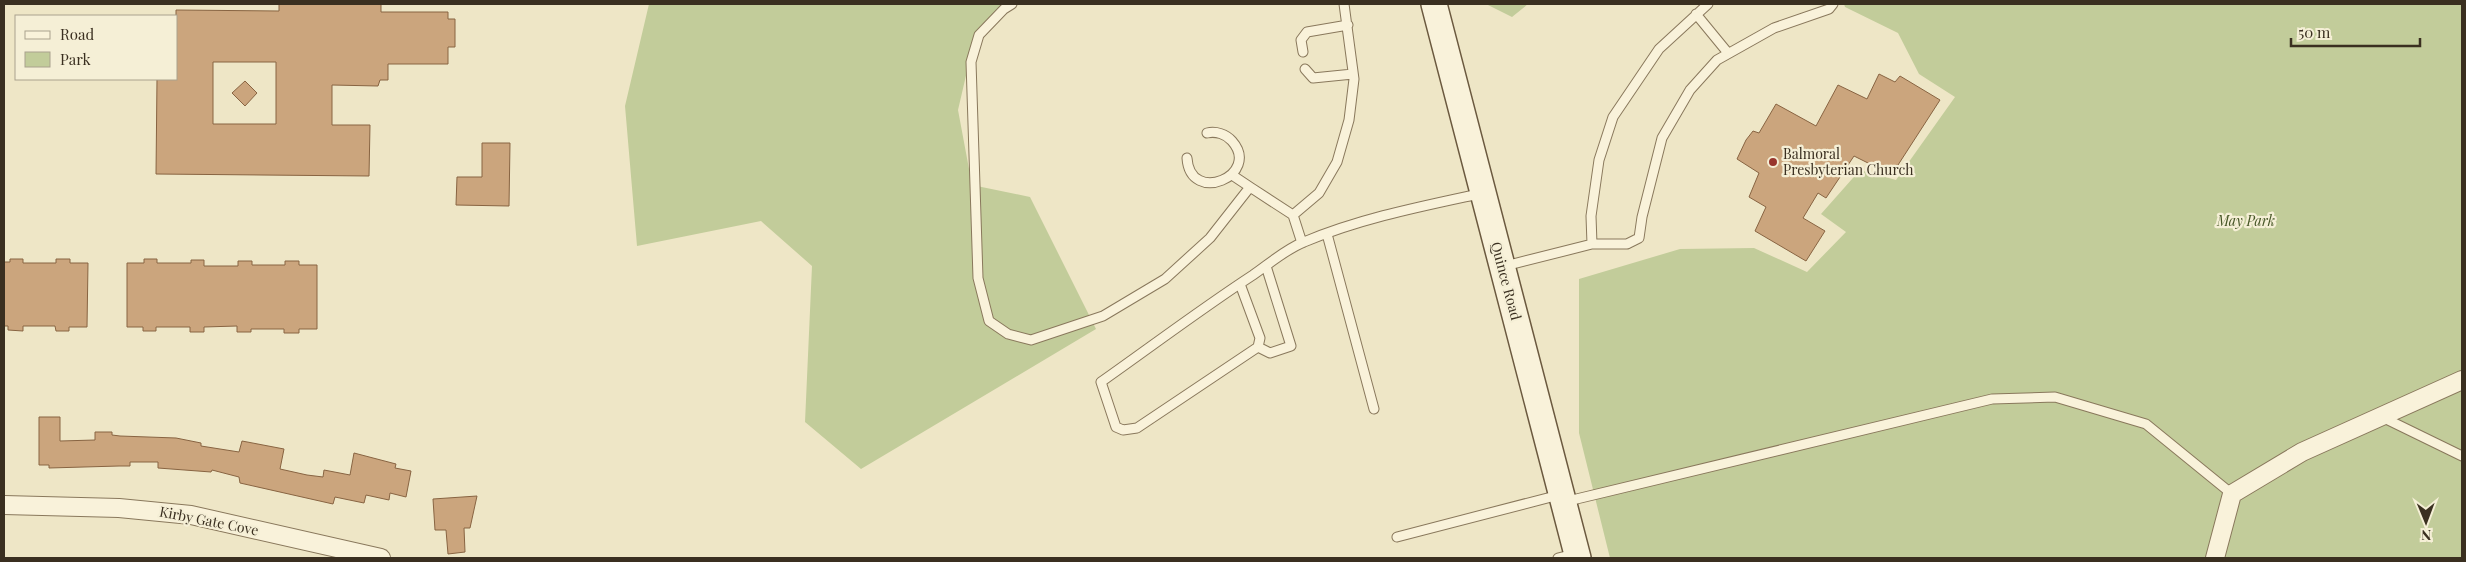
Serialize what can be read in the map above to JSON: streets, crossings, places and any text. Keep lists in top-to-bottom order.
{
  "streets": {
    "main road": ["Quince Road"],
    "street": ["Kirby Gate Cove"]
  },
  "parks": ["May Park"],
  "places": ["Balmoral Presbyterian Church"],
  "legend": ["Road", "Park"],
  "scale_bar": "50 m",
  "north": "bottom"
}
